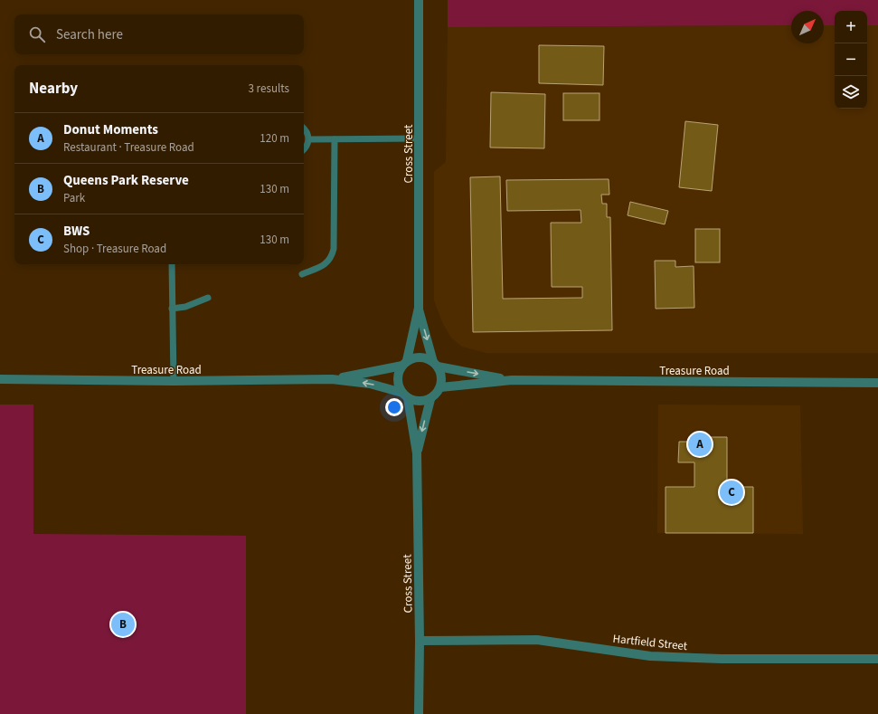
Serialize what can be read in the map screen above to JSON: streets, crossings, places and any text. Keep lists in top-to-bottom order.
{
  "streets": {
    "street": ["Cross Street", "Treasure Road", "Hartfield Street"]
  },
  "crossings": [
    ["Cross Street", "Treasure Road"],
    ["Cross Street", "Hartfield Street"]
  ],
  "north": "top right",
  "page": {
    "map_buttons": ["+", "−"],
    "search": "Search here",
    "heading": ["Nearby", "3 results"],
    "list": [
      {
        "mark": "A",
        "name": "Donut Moments",
        "note": "Restaurant · Treasure Road",
        "value": "120 m"
      },
      {
        "mark": "B",
        "name": "Queens Park Reserve",
        "note": "Park",
        "value": "130 m"
      },
      {
        "mark": "C",
        "name": "BWS",
        "note": "Shop · Treasure Road",
        "value": "130 m"
      }
    ],
    "pins": ["A", "C", "B"]
  }
}
